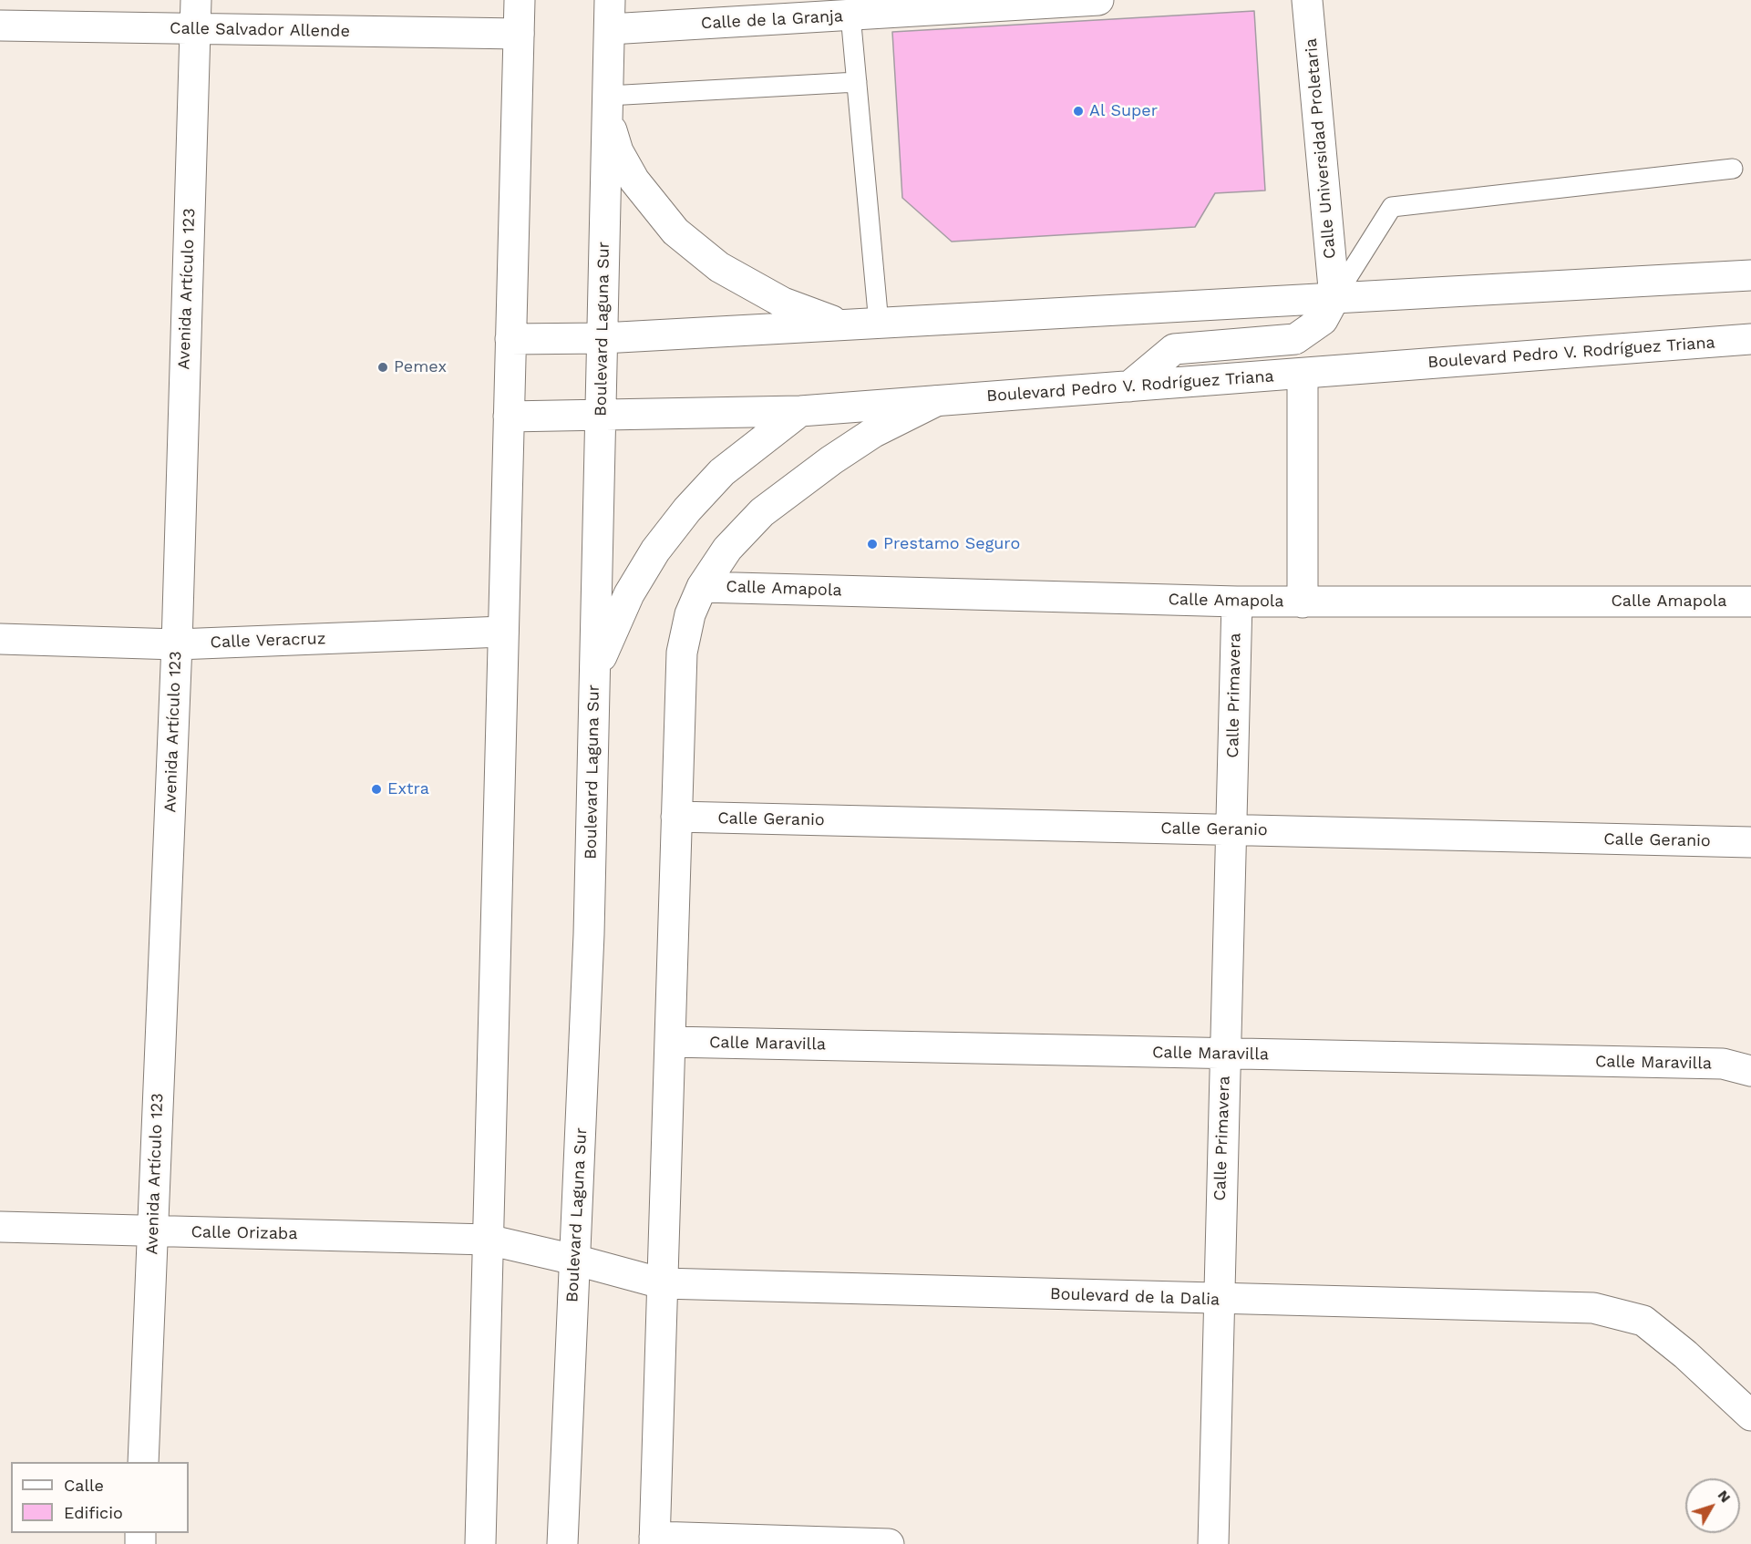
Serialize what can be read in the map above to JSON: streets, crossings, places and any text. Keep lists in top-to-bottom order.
{
  "streets": {
    "street": [
      "Calle de la Granja",
      "Calle Salvador Allende",
      "Calle Universidad Proletaria",
      "Avenida Artículo 123",
      "Boulevard Laguna Sur",
      "Boulevard Pedro V. Rodríguez Triana",
      "Calle Amapola",
      "Calle Veracruz",
      "Calle Primavera",
      "Calle Geranio",
      "Calle Maravilla",
      "Calle Orizaba",
      "Boulevard de la Dalia"
    ]
  },
  "crossings": [
    ["Calle de la Granja", "Boulevard Laguna Sur"],
    ["Calle Salvador Allende", "Avenida Artículo 123"],
    ["Avenida Artículo 123", "Calle Veracruz"],
    ["Avenida Artículo 123", "Calle Orizaba"],
    ["Boulevard Laguna Sur", "Boulevard Pedro V. Rodríguez Triana"],
    ["Boulevard Laguna Sur", "Boulevard de la Dalia"],
    ["Calle Amapola", "Calle Primavera"],
    ["Calle Primavera", "Calle Geranio"],
    ["Calle Primavera", "Calle Maravilla"],
    ["Calle Primavera", "Boulevard de la Dalia"],
    ["Calle Orizaba", "Boulevard de la Dalia"]
  ],
  "places": [
    "Al Super",
    "Pemex",
    "Prestamo Seguro",
    "Extra"
  ],
  "legend": ["Calle", "Edificio"],
  "north": "top right"
}
